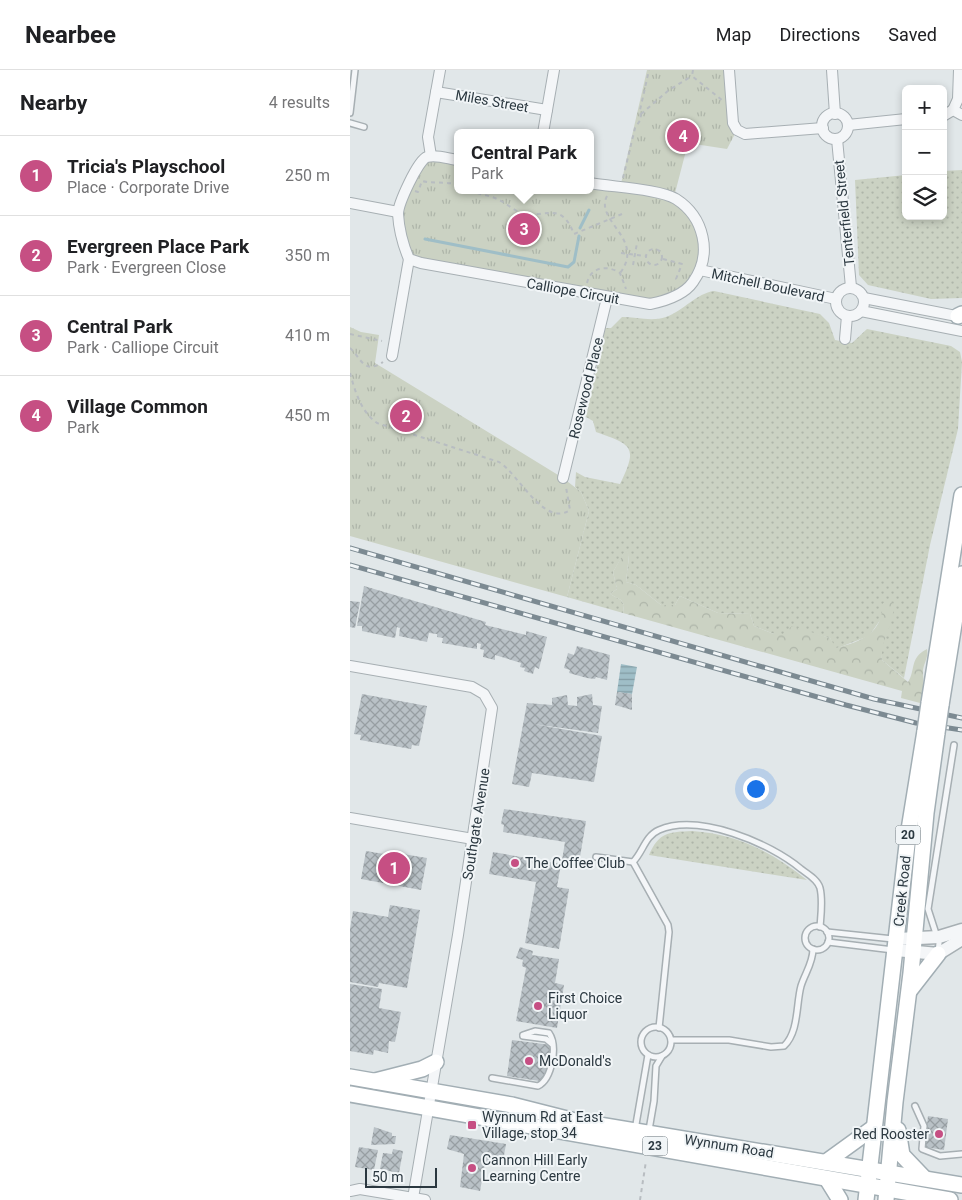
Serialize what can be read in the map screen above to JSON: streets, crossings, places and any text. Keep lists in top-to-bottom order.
{
  "streets": {
    "main road": [
      "20",
      "Creek Road",
      "23",
      "Wynnum Road"
    ],
    "street": [
      "Miles Street",
      "Tenterfield Street",
      "Mitchell Boulevard",
      "Calliope Circuit",
      "Rosewood Place",
      "Southgate Avenue"
    ]
  },
  "crossings": [
    ["Tenterfield Street", "Mitchell Boulevard"],
    ["Mitchell Boulevard", "Calliope Circuit"],
    ["Calliope Circuit", "Rosewood Place"],
    ["Southgate Avenue", "Wynnum Road"],
    ["Creek Road", "Wynnum Road"]
  ],
  "places": {
    "other": [
      "The Coffee Club",
      "First Choice Liquor",
      "McDonald's",
      "Red Rooster",
      "Cannon Hill Early Learning Centre"
    ],
    "transit": ["Wynnum Rd at East Village, stop 34"]
  },
  "scale_bar": "50 m",
  "page": {
    "header": "Nearbee",
    "nav": ["Map", "Directions", "Saved"],
    "heading": ["Nearby", "4 results"],
    "map_buttons": ["+", "−"],
    "pins": [
      "4",
      "3",
      "2",
      "1"
    ],
    "popup": ["Central Park", "Park"],
    "list": [
      {
        "mark": "1",
        "name": "Tricia's Playschool",
        "note": "Place · Corporate Drive",
        "value": "250 m"
      },
      {
        "mark": "2",
        "name": "Evergreen Place Park",
        "note": "Park · Evergreen Close",
        "value": "350 m"
      },
      {
        "mark": "3",
        "name": "Central Park",
        "note": "Park · Calliope Circuit",
        "value": "410 m"
      },
      {
        "mark": "4",
        "name": "Village Common",
        "note": "Park",
        "value": "450 m"
      }
    ],
    "scale": "50 m"
  }
}
